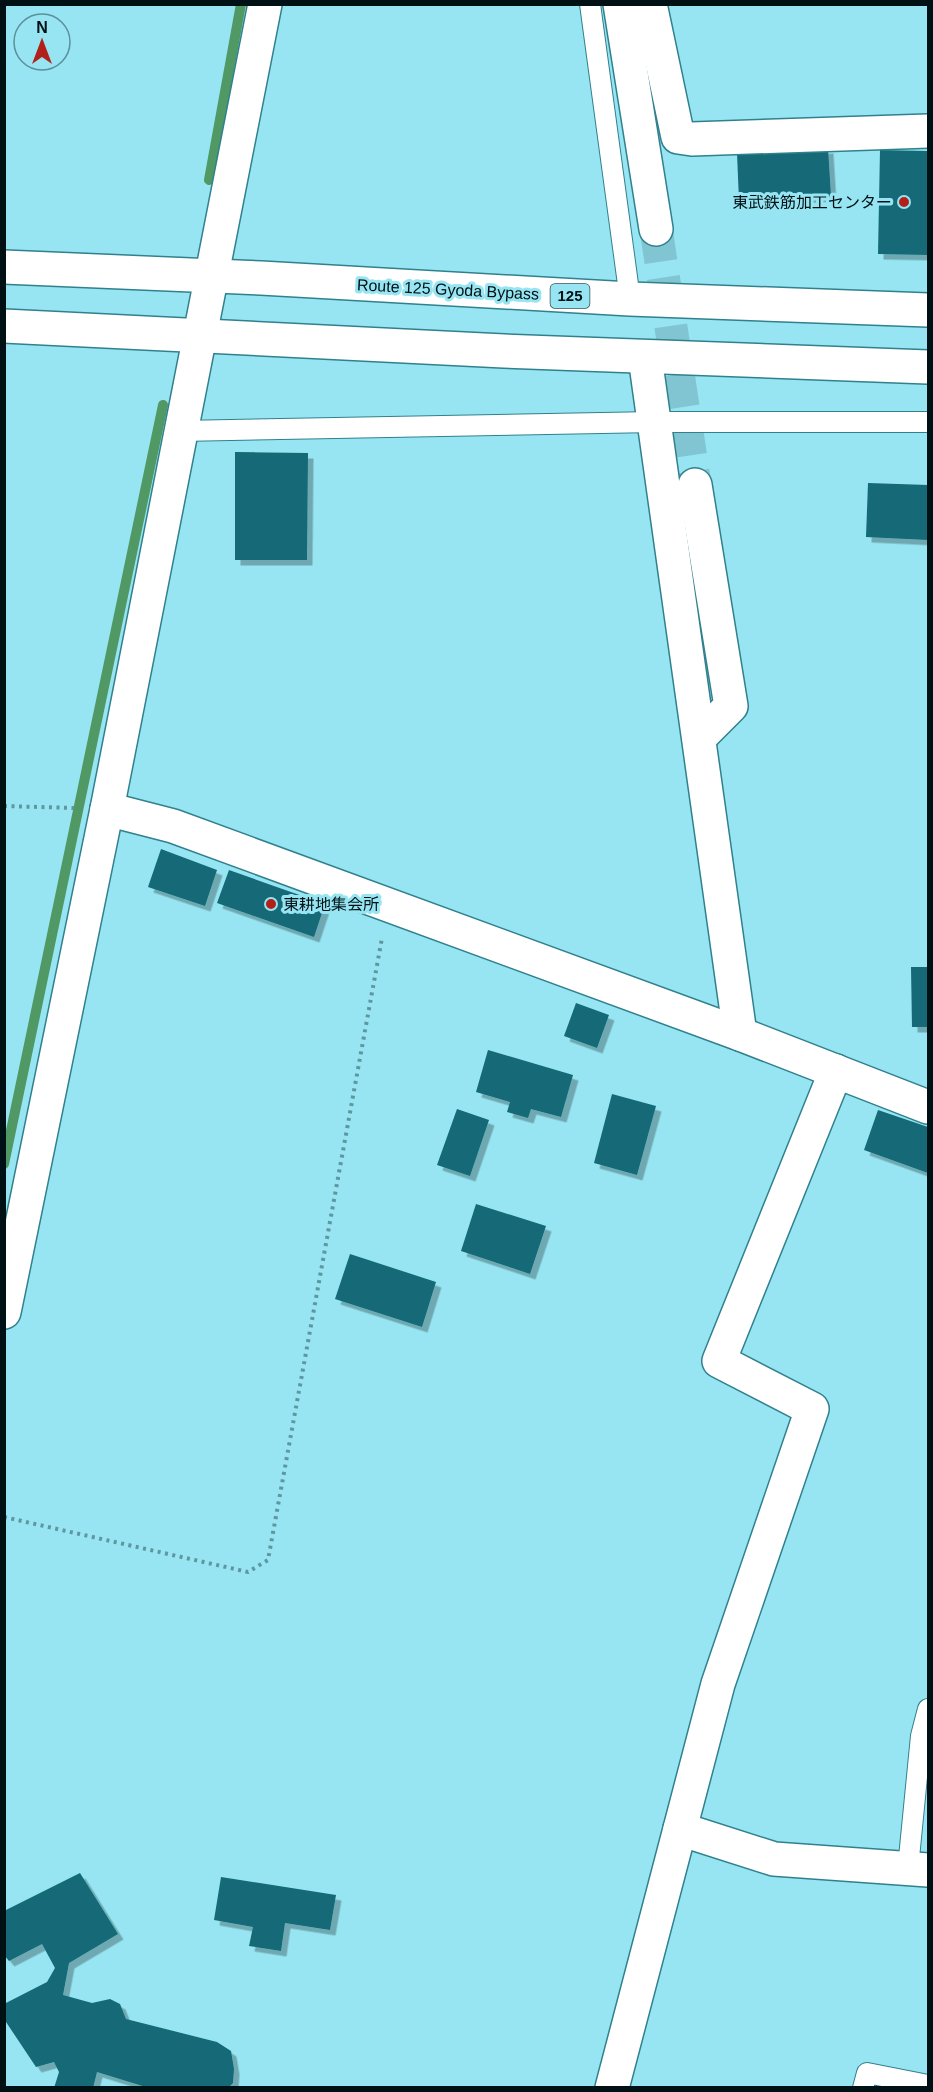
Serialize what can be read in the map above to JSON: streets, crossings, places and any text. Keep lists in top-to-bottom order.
{
  "streets": {
    "main road": ["Route 125 Gyoda Bypass", "125"]
  },
  "places": ["東武鉄筋加工センター", "東耕地集会所"],
  "north": "top"
}
